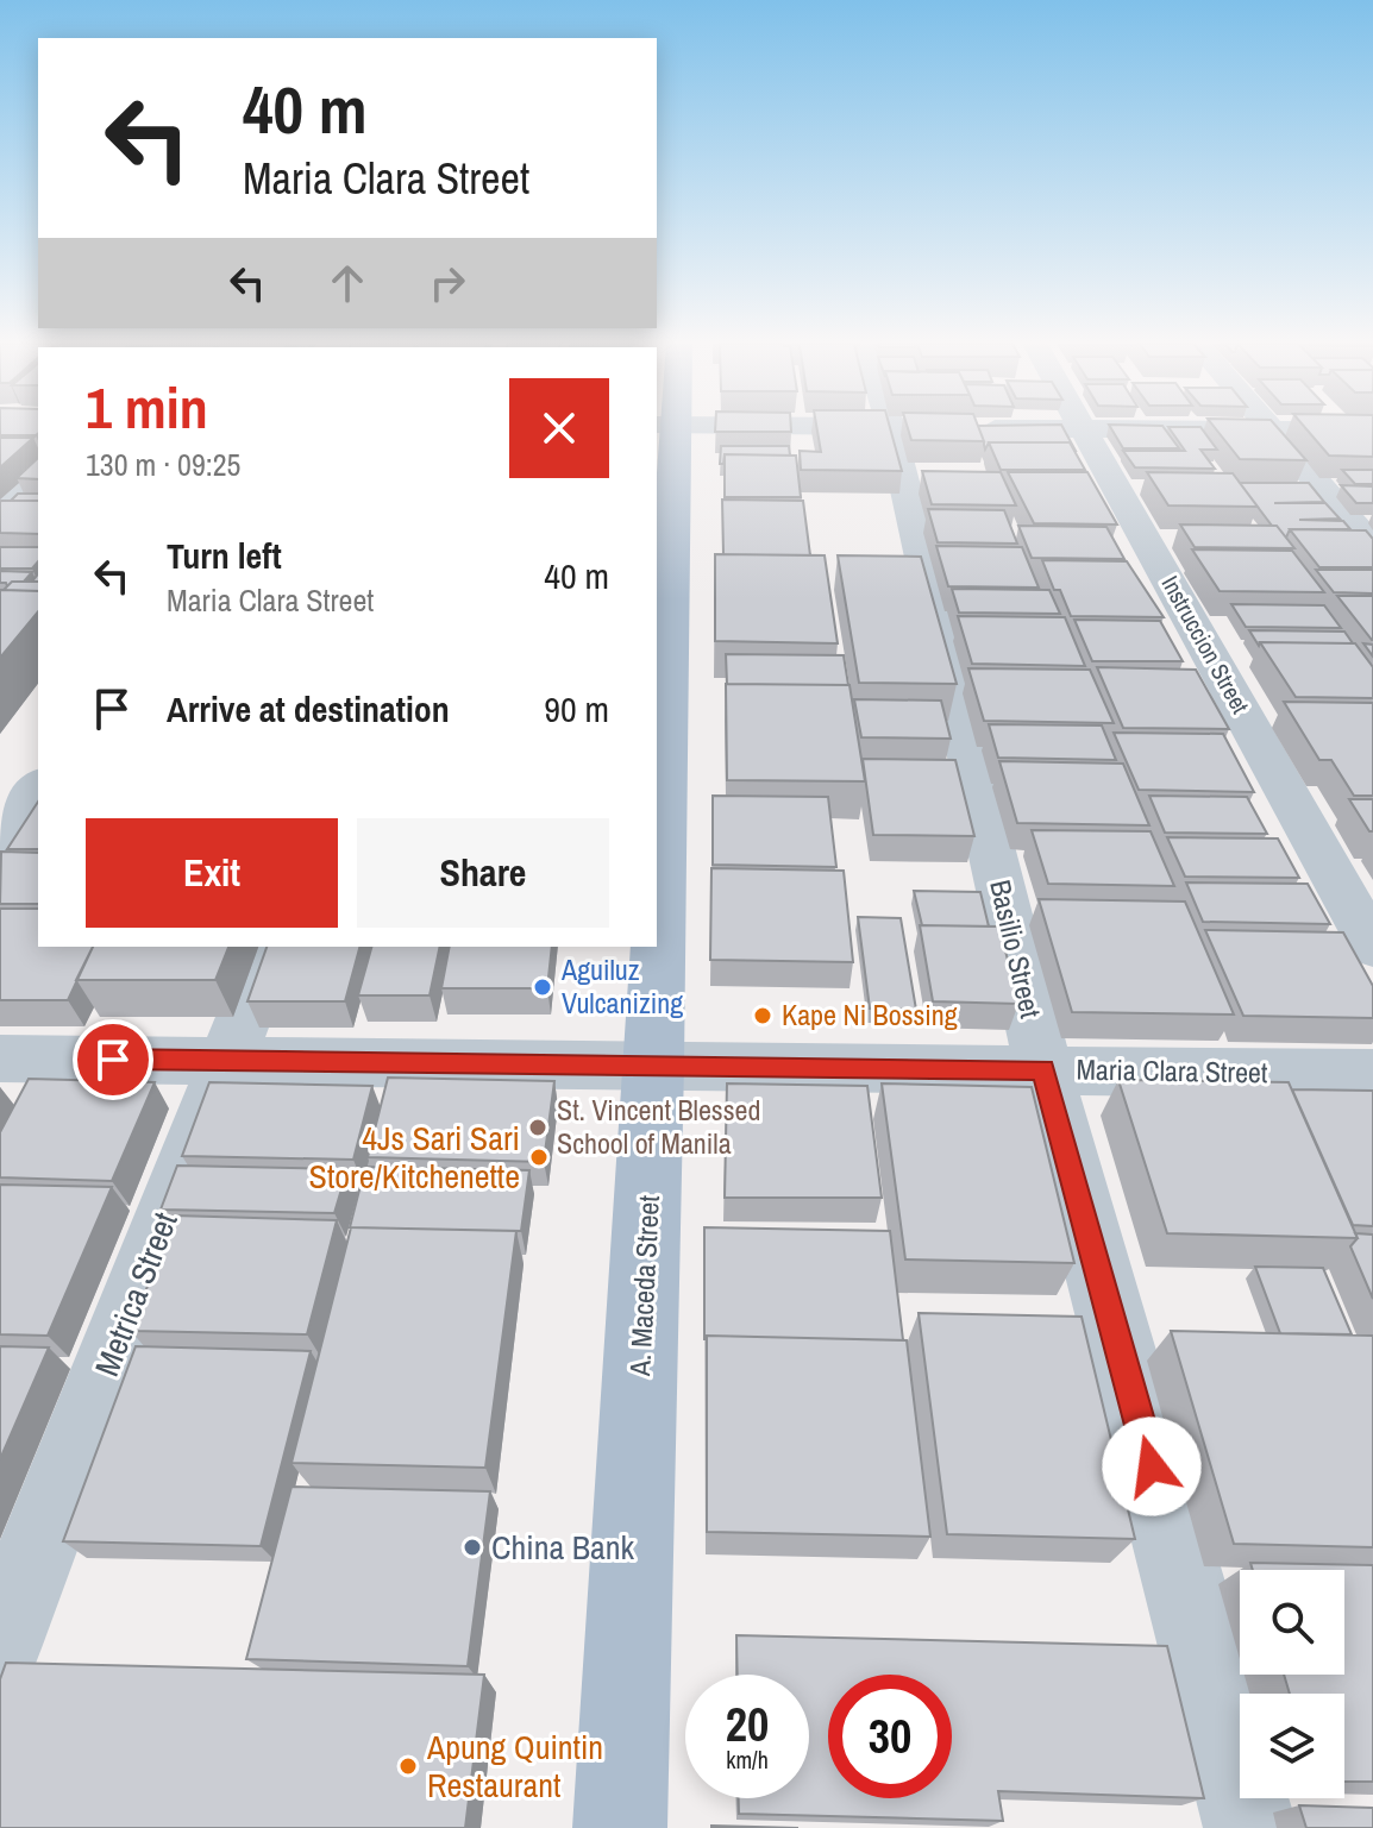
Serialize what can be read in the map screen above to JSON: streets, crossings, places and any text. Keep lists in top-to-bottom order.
{
  "streets": {
    "main road": ["A. Maceda Street"],
    "street": [
      "Instruccion Street",
      "Basilio Street",
      "Maria Clara Street",
      "Metrica Street"
    ]
  },
  "crossings": [
    ["Basilio Street", "Maria Clara Street"],
    ["Maria Clara Street", "A. Maceda Street"],
    ["Maria Clara Street", "Metrica Street"]
  ],
  "places": [
    "Aguiluz Vulcanizing",
    "Kape Ni Bossing",
    "St. Vincent Blessed School of Manila",
    "4Js Sari Sari Store/Kitchenette",
    "China Bank",
    "Apung Quintin Restaurant"
  ],
  "page": {
    "turn": ["40 m", "Maria Clara Street"],
    "heading": ["1 min", "130 m · 09:25"],
    "list": [
      {
        "name": "Turn left",
        "note": "Maria Clara Street",
        "value": "40 m"
      },
      {
        "name": "Arrive at destination",
        "value": "90 m"
      }
    ],
    "buttons": ["Exit", "Share"],
    "speed": "20 km/h",
    "limit": "30"
  }
}
